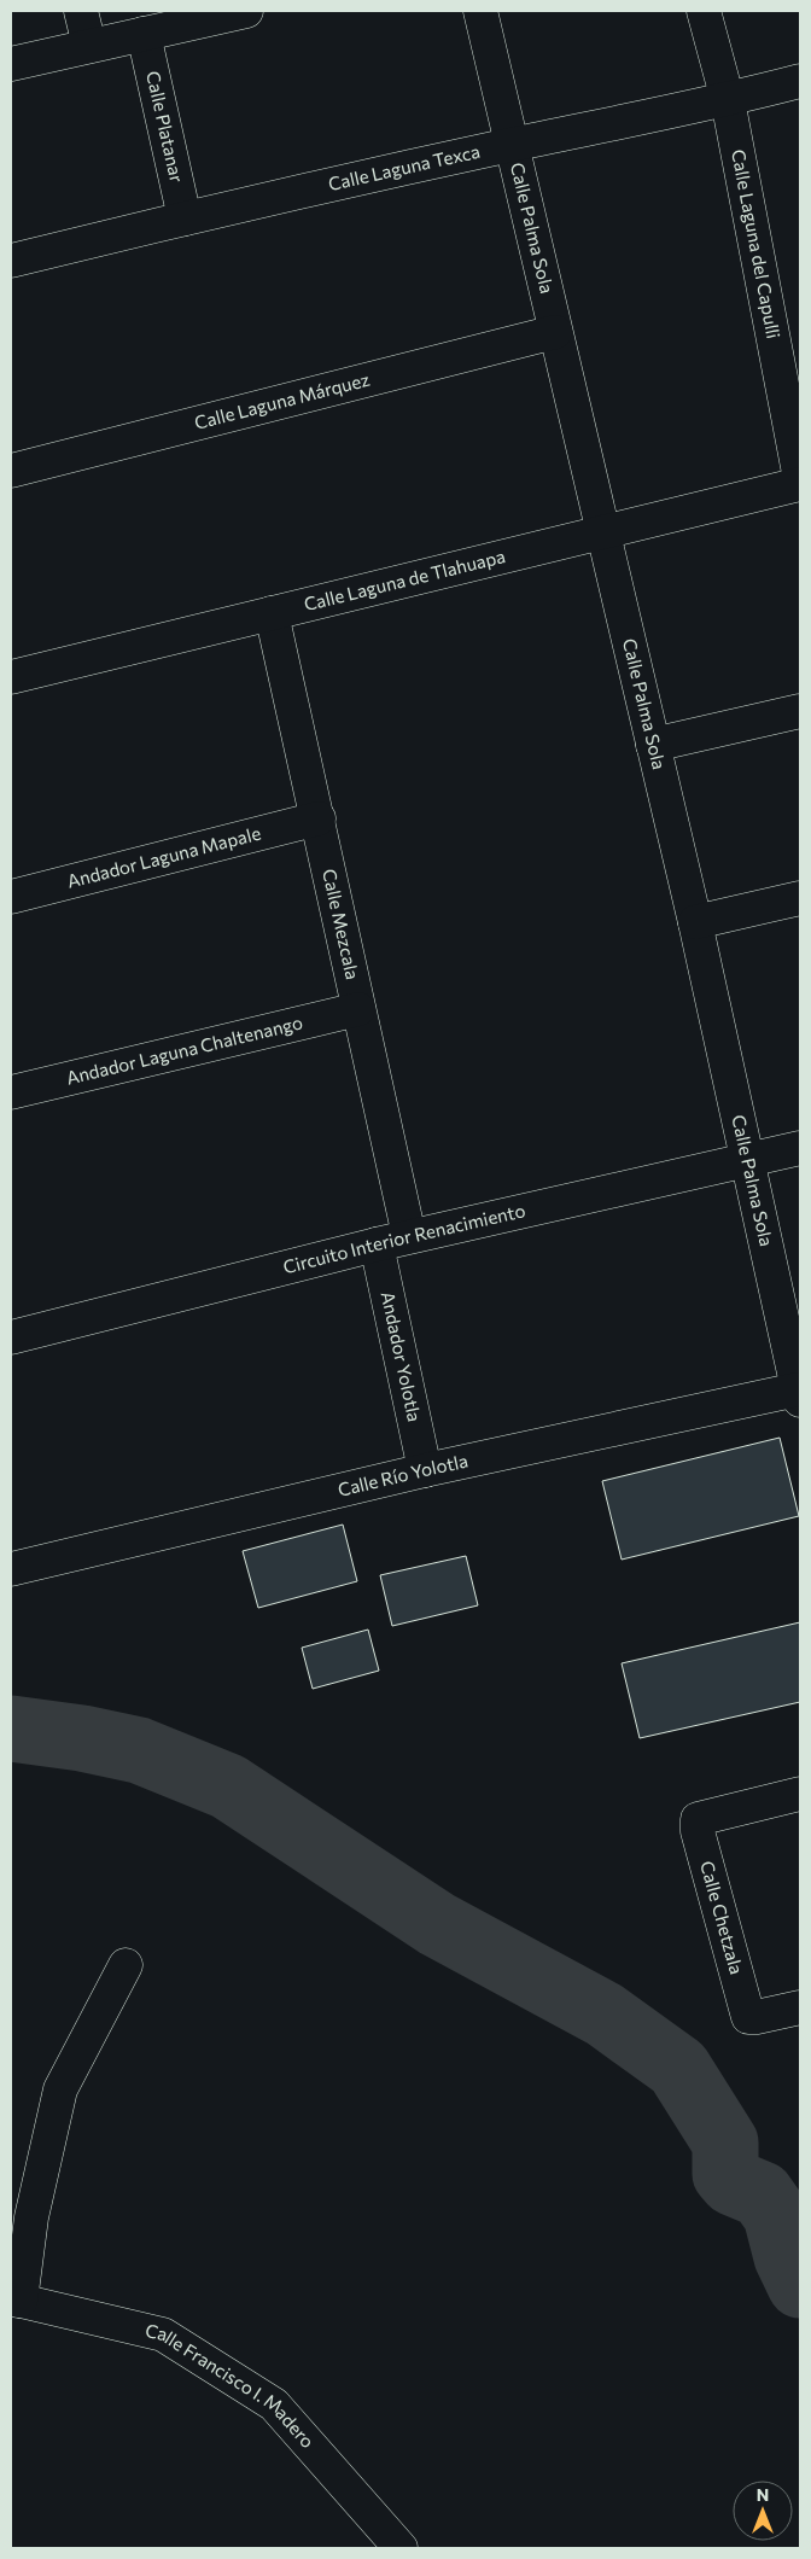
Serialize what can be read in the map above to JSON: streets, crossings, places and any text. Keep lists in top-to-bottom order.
{
  "streets": {
    "street": [
      "Calle Platanar",
      "Calle Laguna Texca",
      "Calle Palma Sola",
      "Calle Laguna del Capulli",
      "Calle Laguna Márquez",
      "Calle Laguna de Tlahuapa",
      "Andador Laguna Mapale",
      "Calle Mezcala",
      "Andador Laguna Chaltenango",
      "Circuito Interior Renacimiento",
      "Andador Yolotla",
      "Calle Río Yolotla",
      "Calle Chetzala",
      "Calle Francisco I. Madero"
    ]
  },
  "crossings": [
    ["Calle Platanar", "Calle Laguna Texca"],
    ["Calle Laguna Texca", "Calle Palma Sola"],
    ["Calle Laguna Texca", "Calle Laguna del Capulli"],
    ["Calle Palma Sola", "Calle Laguna Márquez"],
    ["Calle Palma Sola", "Calle Laguna de Tlahuapa"],
    ["Calle Palma Sola", "Circuito Interior Renacimiento"],
    ["Calle Palma Sola", "Calle Río Yolotla"],
    ["Calle Laguna de Tlahuapa", "Calle Mezcala"],
    ["Andador Laguna Mapale", "Calle Mezcala"],
    ["Calle Mezcala", "Andador Laguna Chaltenango"],
    ["Calle Mezcala", "Circuito Interior Renacimiento"],
    ["Circuito Interior Renacimiento", "Andador Yolotla"],
    ["Andador Yolotla", "Calle Río Yolotla"]
  ],
  "north": "top"
}
